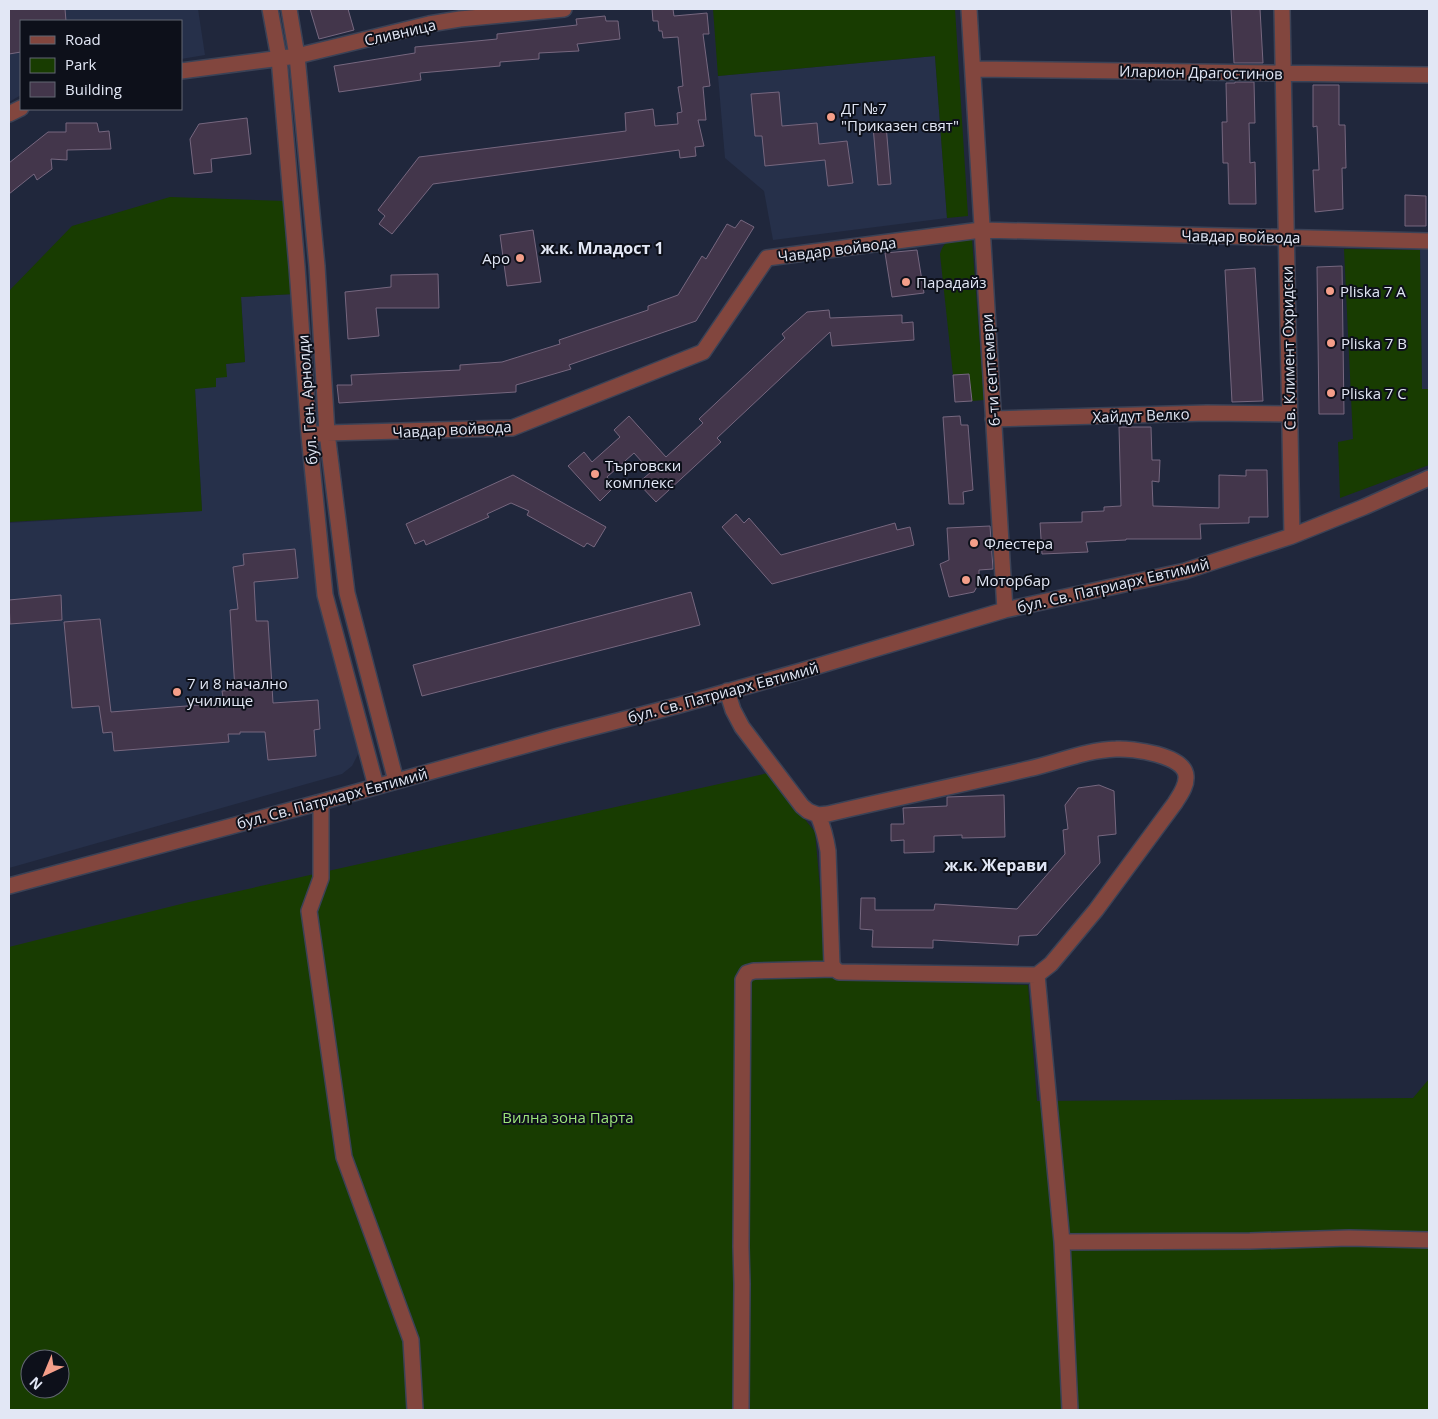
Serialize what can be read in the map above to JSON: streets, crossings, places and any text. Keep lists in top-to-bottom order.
{
  "streets": {
    "street": [
      "Сливница",
      "Иларион Драгостинов",
      "Чавдар войвода",
      "Св. Климент Охридски",
      "6-ти септември",
      "бул. Ген. Арнолди",
      "Хайдут Велко",
      "бул. Св. Патриарх Евтимий"
    ]
  },
  "crossings": [
    ["Сливница", "бул. Ген. Арнолди"],
    ["Иларион Драгостинов", "Св. Климент Охридски"],
    ["Иларион Драгостинов", "6-ти септември"],
    ["Чавдар войвода", "Св. Климент Охридски"],
    ["Чавдар войвода", "6-ти септември"],
    ["Чавдар войвода", "бул. Ген. Арнолди"],
    ["Св. Климент Охридски", "Хайдут Велко"],
    ["Св. Климент Охридски", "бул. Св. Патриарх Евтимий"],
    ["6-ти септември", "Хайдут Велко"],
    ["6-ти септември", "бул. Св. Патриарх Евтимий"],
    ["бул. Ген. Арнолди", "бул. Св. Патриарх Евтимий"]
  ],
  "districts": ["ж.к. Младост 1", "ж.к. Жерави"],
  "parks": ["Вилна зона Парта"],
  "places": [
    "ДГ №7 \"Приказен свят\"",
    "Аро",
    "Парадайз",
    "Pliska 7 A",
    "Pliska 7 B",
    "Pliska 7 C",
    "Търговски комплекс",
    "Флестера",
    "Моторбар",
    "7 и 8 начално училище"
  ],
  "legend": ["Road", "Park", "Building"],
  "north": "bottom left"
}
